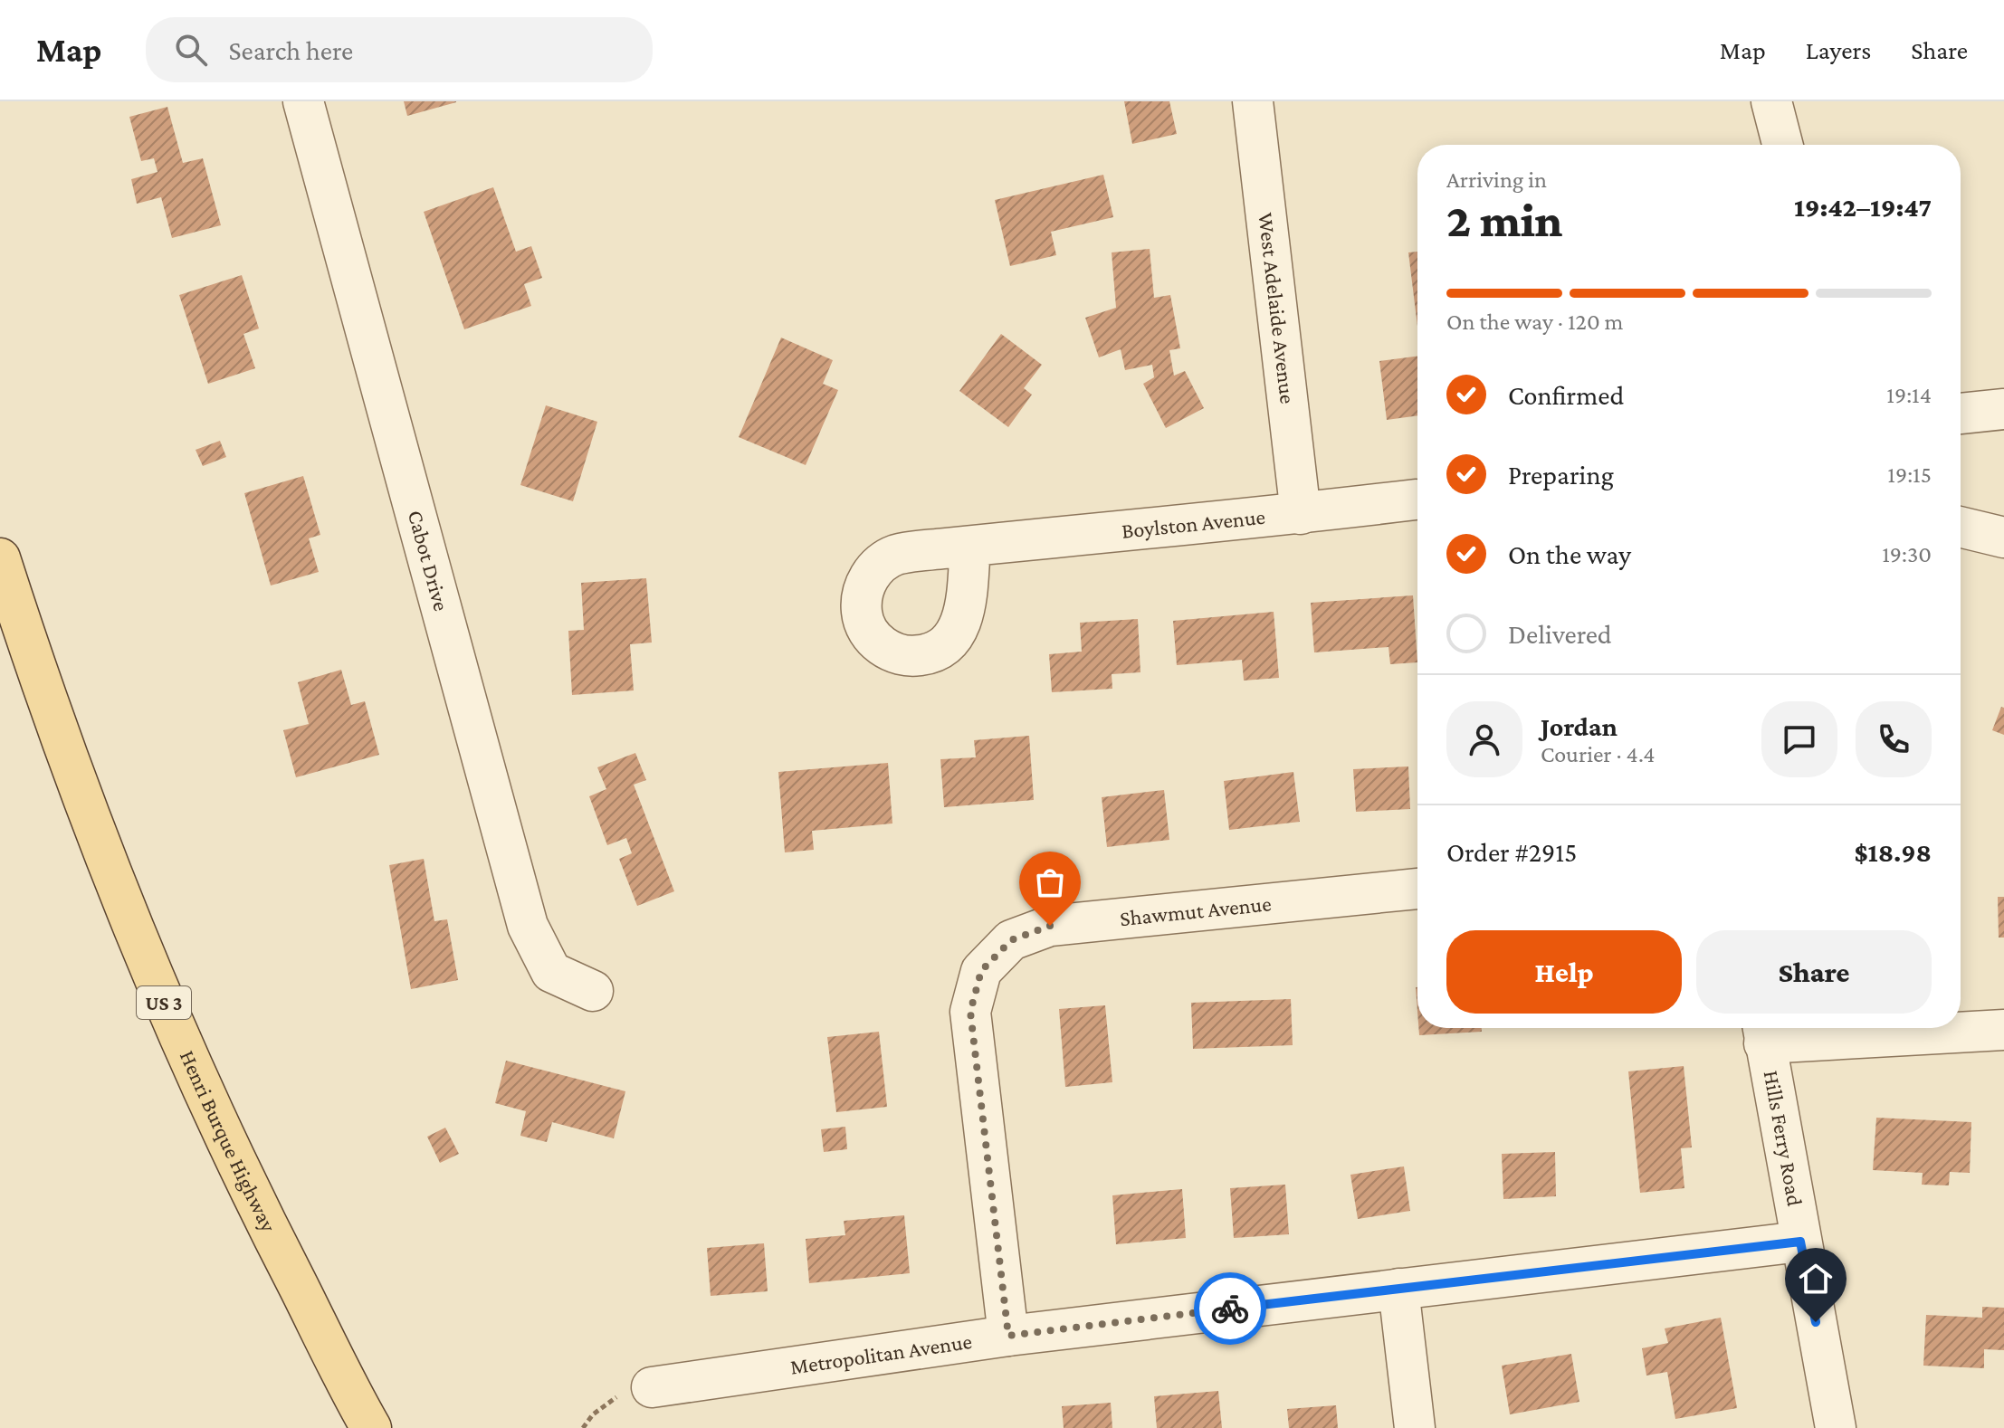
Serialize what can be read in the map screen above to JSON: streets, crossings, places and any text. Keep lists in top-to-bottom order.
{
  "streets": {
    "main road": ["US 3", "Henri Burque Highway"],
    "street": [
      "West Adelaide Avenue",
      "Boylston Avenue",
      "Cabot Drive",
      "Shawmut Avenue",
      "Hills Ferry Road",
      "Metropolitan Avenue"
    ]
  },
  "crossings": [
    ["West Adelaide Avenue", "Boylston Avenue"],
    ["Shawmut Avenue", "Metropolitan Avenue"],
    ["Hills Ferry Road", "Metropolitan Avenue"]
  ],
  "page": {
    "header": "Map",
    "search": "Search here",
    "nav": ["Map", "Layers", "Share"],
    "heading": ["2 min", "Arriving in", "19:42–19:47"],
    "panel": [
      "Jordan",
      "Courier · 4.4",
      "Order #2915",
      "$18.98"
    ],
    "bar": "On the way · 120 m",
    "list": [
      ["Confirmed", "19:14"],
      ["Preparing", "19:15"],
      ["On the way", "19:30"],
      "Delivered"
    ],
    "buttons": ["Help", "Share"]
  }
}
